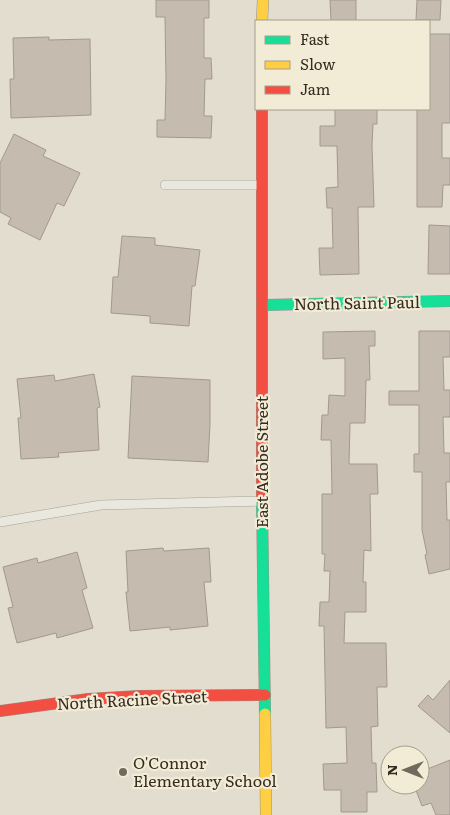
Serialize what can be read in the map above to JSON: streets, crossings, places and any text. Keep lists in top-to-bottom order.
{
  "streets": {
    "street": ["North Saint Paul", "East Adobe Street", "North Racine Street"]
  },
  "crossings": [
    ["North Saint Paul", "East Adobe Street"],
    ["East Adobe Street", "North Racine Street"]
  ],
  "places": ["O'Connor Elementary School"],
  "legend": ["Fast", "Slow", "Jam"],
  "north": "left"
}
